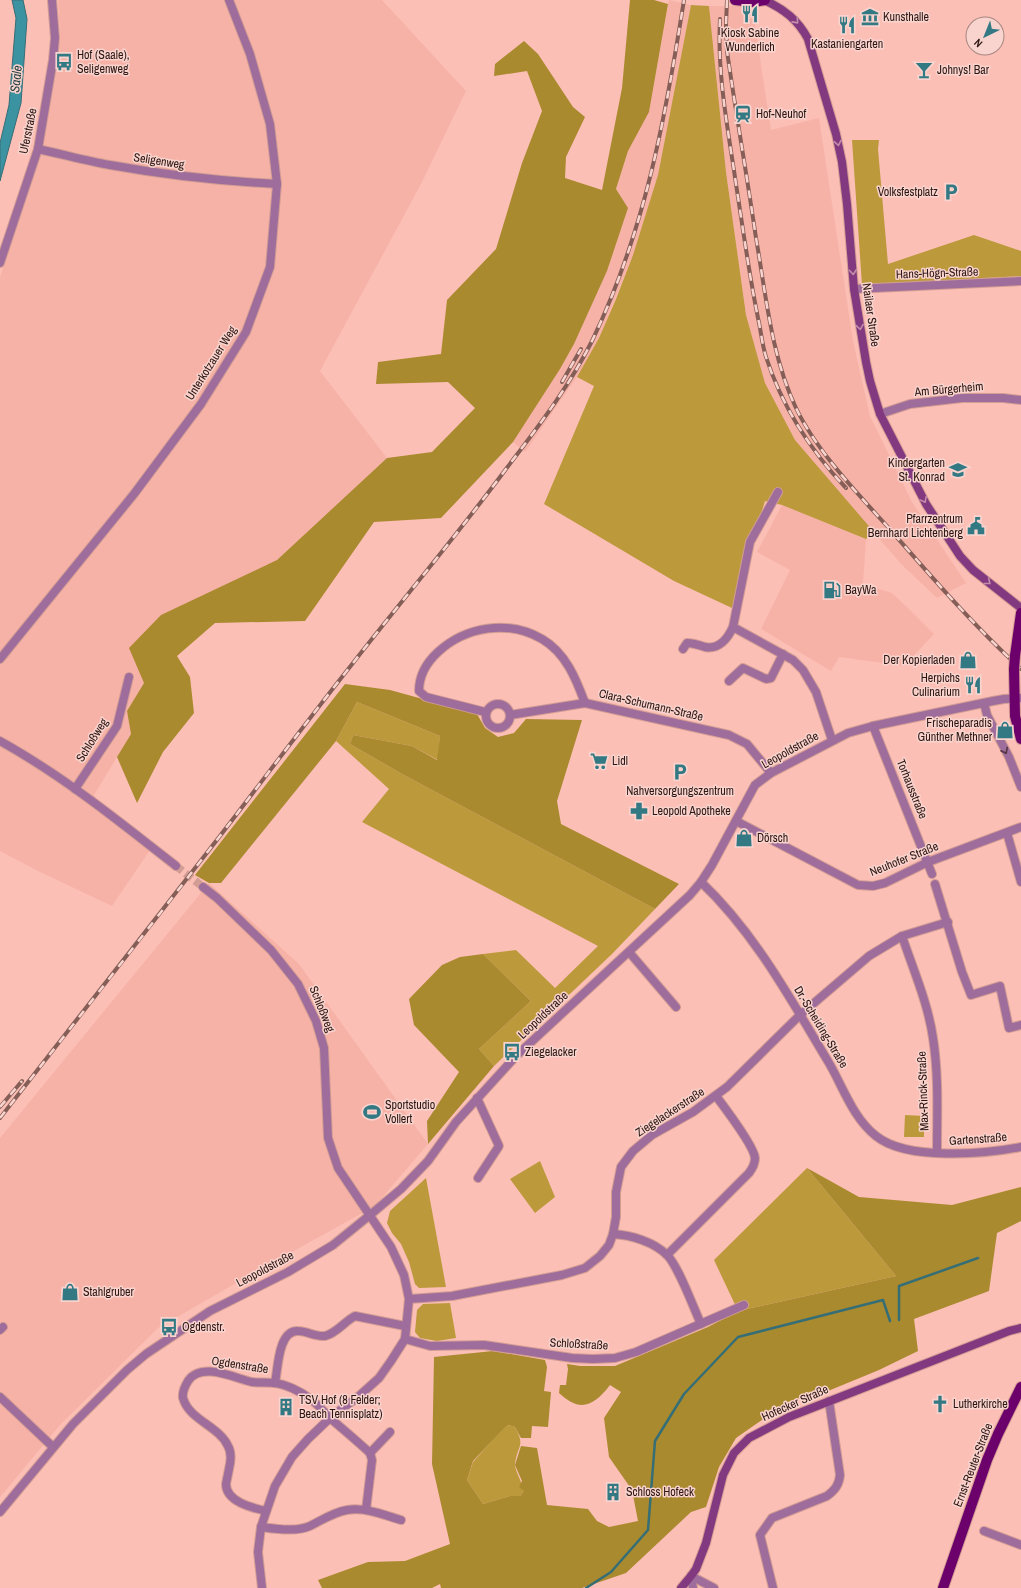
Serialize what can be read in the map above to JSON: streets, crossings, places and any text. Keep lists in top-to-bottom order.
{
  "streets": {
    "main road": ["Ernst-Reuter-Straße"],
    "street": [
      "Uferstraße",
      "Seligenweg",
      "Hans-Högn-Straße",
      "Nailaer Straße",
      "Unterkotzauer Weg",
      "Am Bürgerheim",
      "Clara-Schumann-Straße",
      "Schloßweg",
      "Leopoldstraße",
      "Torhausstraße",
      "Neuhofer Straße",
      "Dr.-Scheiding-Straße",
      "Max-Rinck-Straße",
      "Ziegelackerstraße",
      "Gartenstraße",
      "Schloßstraße",
      "Ogdenstraße",
      "Hofecker Straße"
    ]
  },
  "crossings": [
    ["Uferstraße", "Seligenweg"],
    ["Seligenweg", "Unterkotzauer Weg"],
    ["Hans-Högn-Straße", "Nailaer Straße"],
    ["Nailaer Straße", "Am Bürgerheim"],
    ["Clara-Schumann-Straße", "Leopoldstraße"],
    ["Schloßweg", "Leopoldstraße"],
    ["Schloßweg", "Ziegelackerstraße"],
    ["Leopoldstraße", "Torhausstraße"],
    ["Leopoldstraße", "Neuhofer Straße"],
    ["Leopoldstraße", "Dr.-Scheiding-Straße"],
    ["Torhausstraße", "Neuhofer Straße"],
    ["Dr.-Scheiding-Straße", "Max-Rinck-Straße"],
    ["Dr.-Scheiding-Straße", "Ziegelackerstraße"],
    ["Dr.-Scheiding-Straße", "Gartenstraße"],
    ["Max-Rinck-Straße", "Ziegelackerstraße"],
    ["Max-Rinck-Straße", "Gartenstraße"]
  ],
  "one_way": ["Nailaer Straße"],
  "water": ["Saale"],
  "places": {
    "restaurant": ["Kiosk Sabine Wunderlich", "Kastaniengarten", "Herpichs Culinarium"],
    "museum": ["Kunsthalle"],
    "bus stop": ["Hof (Saale), Seligenweg", "Ziegelacker", "Ogdenstr."],
    "bar": ["Johnys! Bar"],
    "station": ["Hof-Neuhof"],
    "parking": ["Volksfestplatz", "Nahversorgungszentrum"],
    "school or university": ["Kindergarten St. Konrad"],
    "public building": ["Pfarrzentrum Bernhard Lichtenberg"],
    "fuel station": ["BayWa"],
    "shop": [
      "Der Kopierladen",
      "Frischeparadis Günther Methner",
      "Dörsch",
      "Stahlgruber"
    ],
    "supermarket": ["Lidl"],
    "pharmacy": ["Leopold Apotheke"],
    "sports": ["Sportstudio Vollert"],
    "church": ["Lutherkirche"],
    "building": ["TSV Hof (8 Felder; Beach Tennisplatz)", "Schloss Hofeck"]
  },
  "north": "bottom left"
}
